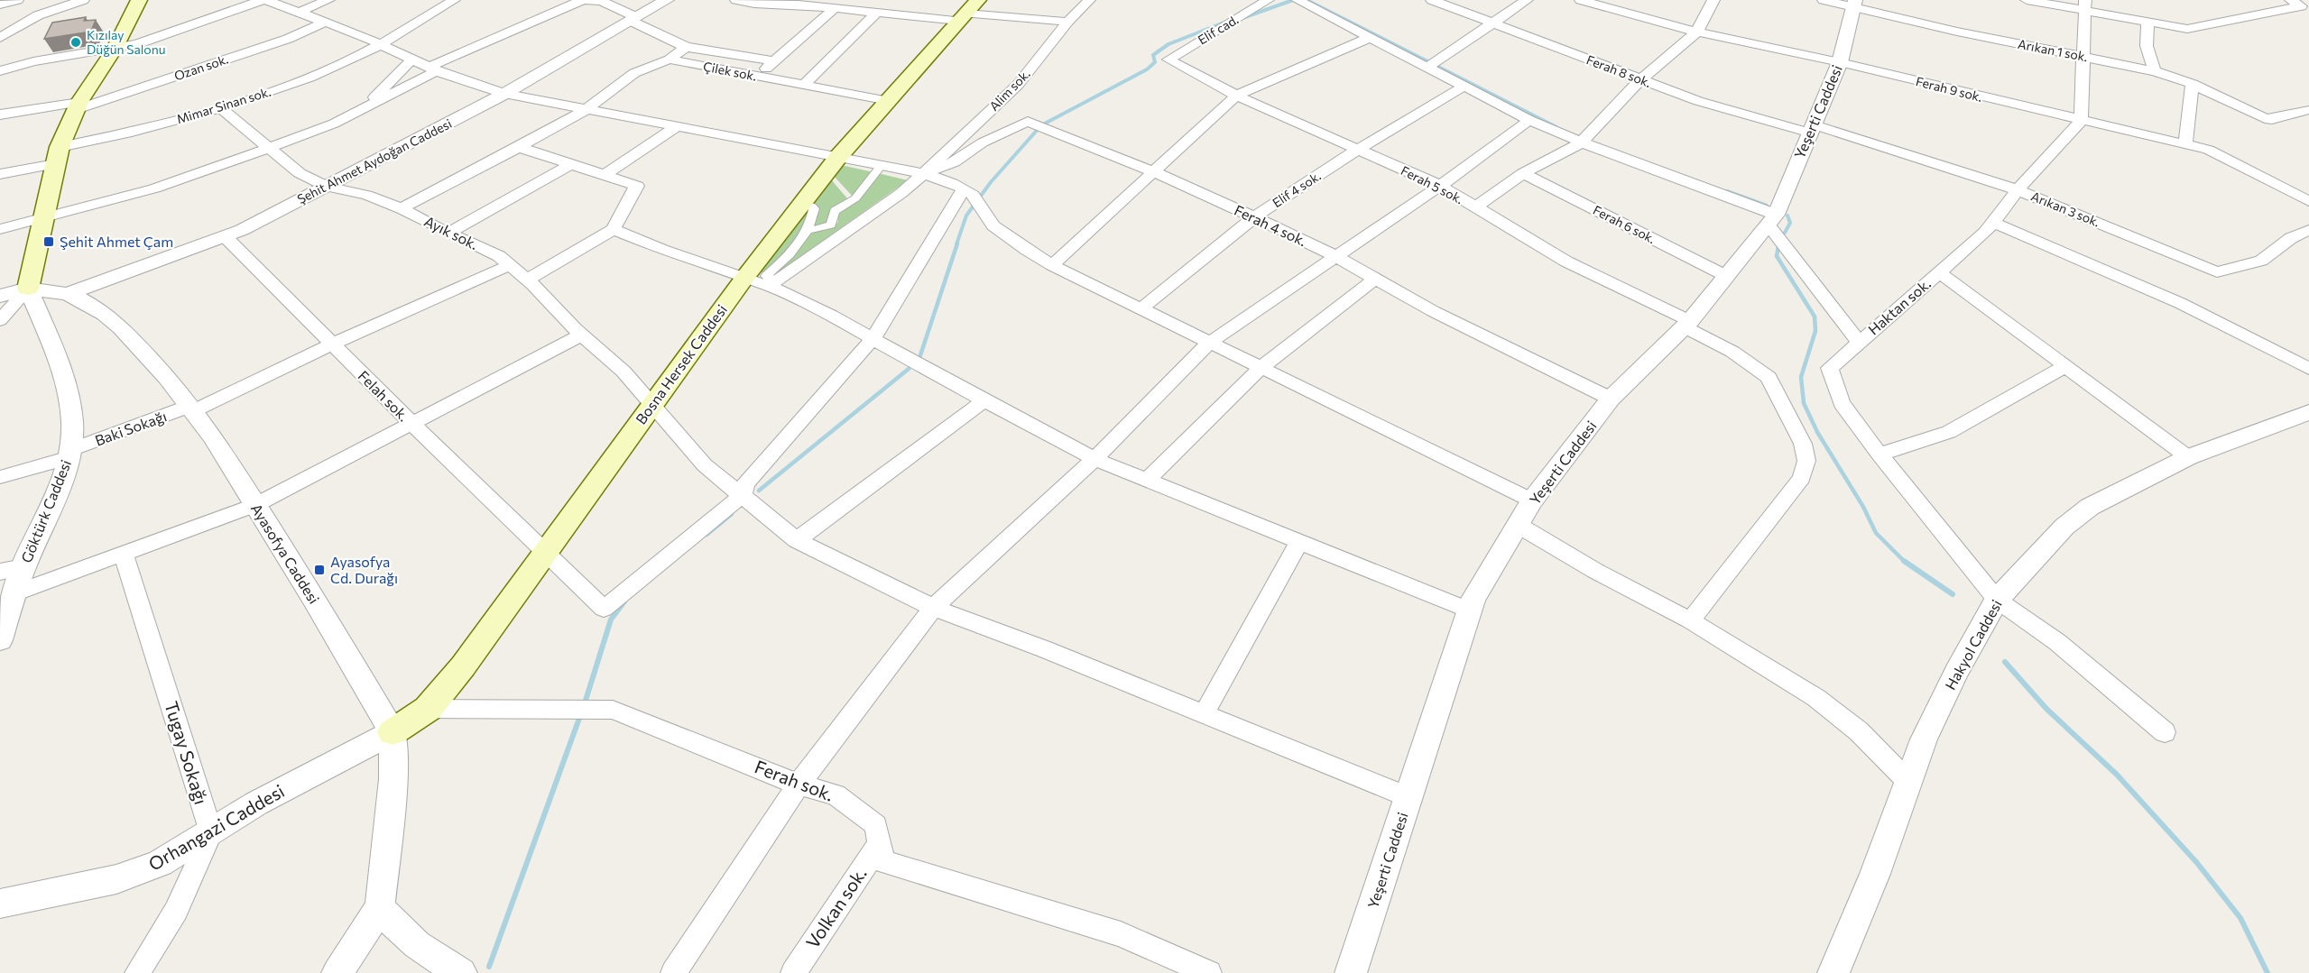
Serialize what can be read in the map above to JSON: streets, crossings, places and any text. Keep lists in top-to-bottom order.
{
  "streets": {
    "main road": ["Bosna Hersek Caddesi"],
    "street": [
      "Elif cad.",
      "Arıkan 1 sok.",
      "Ozan sok.",
      "Çilek sok.",
      "Ferah 8 sok.",
      "Ferah 9 sok.",
      "Alim sok.",
      "Mimar Sinan sok.",
      "Yeşerti Caddesi",
      "Şehit Ahmet Aydoğan Caddesi",
      "Ferah 5 sok.",
      "Elif 4 sok.",
      "Arıkan 3 sok.",
      "Ferah 6 sok.",
      "Ferah 4 sok.",
      "Ayık sok.",
      "Haktan sok.",
      "Felah sok.",
      "Baki Sokağı",
      "Göktürk Caddesi",
      "Ayasofya Caddesi",
      "Hakyol Caddesi",
      "Tugay Sokağı",
      "Ferah sok.",
      "Orhangazi Caddesi",
      "Volkan sok."
    ]
  },
  "crossings": [
    ["Elif cad.", "Ferah 5 sok."],
    ["Arıkan 1 sok.", "Yeşerti Caddesi"],
    ["Çilek sok.", "Bosna Hersek Caddesi"],
    ["Ferah 8 sok.", "Yeşerti Caddesi"],
    ["Ferah 8 sok.", "Arıkan 3 sok."],
    ["Ferah 9 sok.", "Yeşerti Caddesi"],
    ["Ferah 9 sok.", "Haktan sok."],
    ["Alim sok.", "Ferah 4 sok."],
    ["Mimar Sinan sok.", "Ayık sok."],
    ["Yeşerti Caddesi", "Ferah 5 sok."],
    ["Yeşerti Caddesi", "Arıkan 3 sok."],
    ["Yeşerti Caddesi", "Ferah 6 sok."],
    ["Yeşerti Caddesi", "Ferah 4 sok."],
    ["Yeşerti Caddesi", "Ayık sok."],
    ["Şehit Ahmet Aydoğan Caddesi", "Ayık sok."],
    ["Şehit Ahmet Aydoğan Caddesi", "Felah sok."],
    ["Şehit Ahmet Aydoğan Caddesi", "Ayasofya Caddesi"],
    ["Ferah 5 sok.", "Elif 4 sok."],
    ["Elif 4 sok.", "Ferah 4 sok."],
    ["Arıkan 3 sok.", "Haktan sok."],
    ["Ayık sok.", "Bosna Hersek Caddesi"],
    ["Ayık sok.", "Felah sok."],
    ["Ayık sok.", "Baki Sokağı"],
    ["Haktan sok.", "Hakyol Caddesi"],
    ["Bosna Hersek Caddesi", "Felah sok."],
    ["Bosna Hersek Caddesi", "Ayasofya Caddesi"],
    ["Bosna Hersek Caddesi", "Ferah sok."],
    ["Bosna Hersek Caddesi", "Orhangazi Caddesi"],
    ["Felah sok.", "Baki Sokağı"],
    ["Baki Sokağı", "Göktürk Caddesi"],
    ["Baki Sokağı", "Ayasofya Caddesi"],
    ["Göktürk Caddesi", "Ayasofya Caddesi"],
    ["Ayasofya Caddesi", "Orhangazi Caddesi"],
    ["Tugay Sokağı", "Orhangazi Caddesi"],
    ["Ferah sok.", "Volkan sok."]
  ],
  "places": {
    "other": ["Kızılay Düğün Salonu"],
    "transit": ["Şehit Ahmet Çam", "Ayasofya Cd. Durağı"]
  }
}
